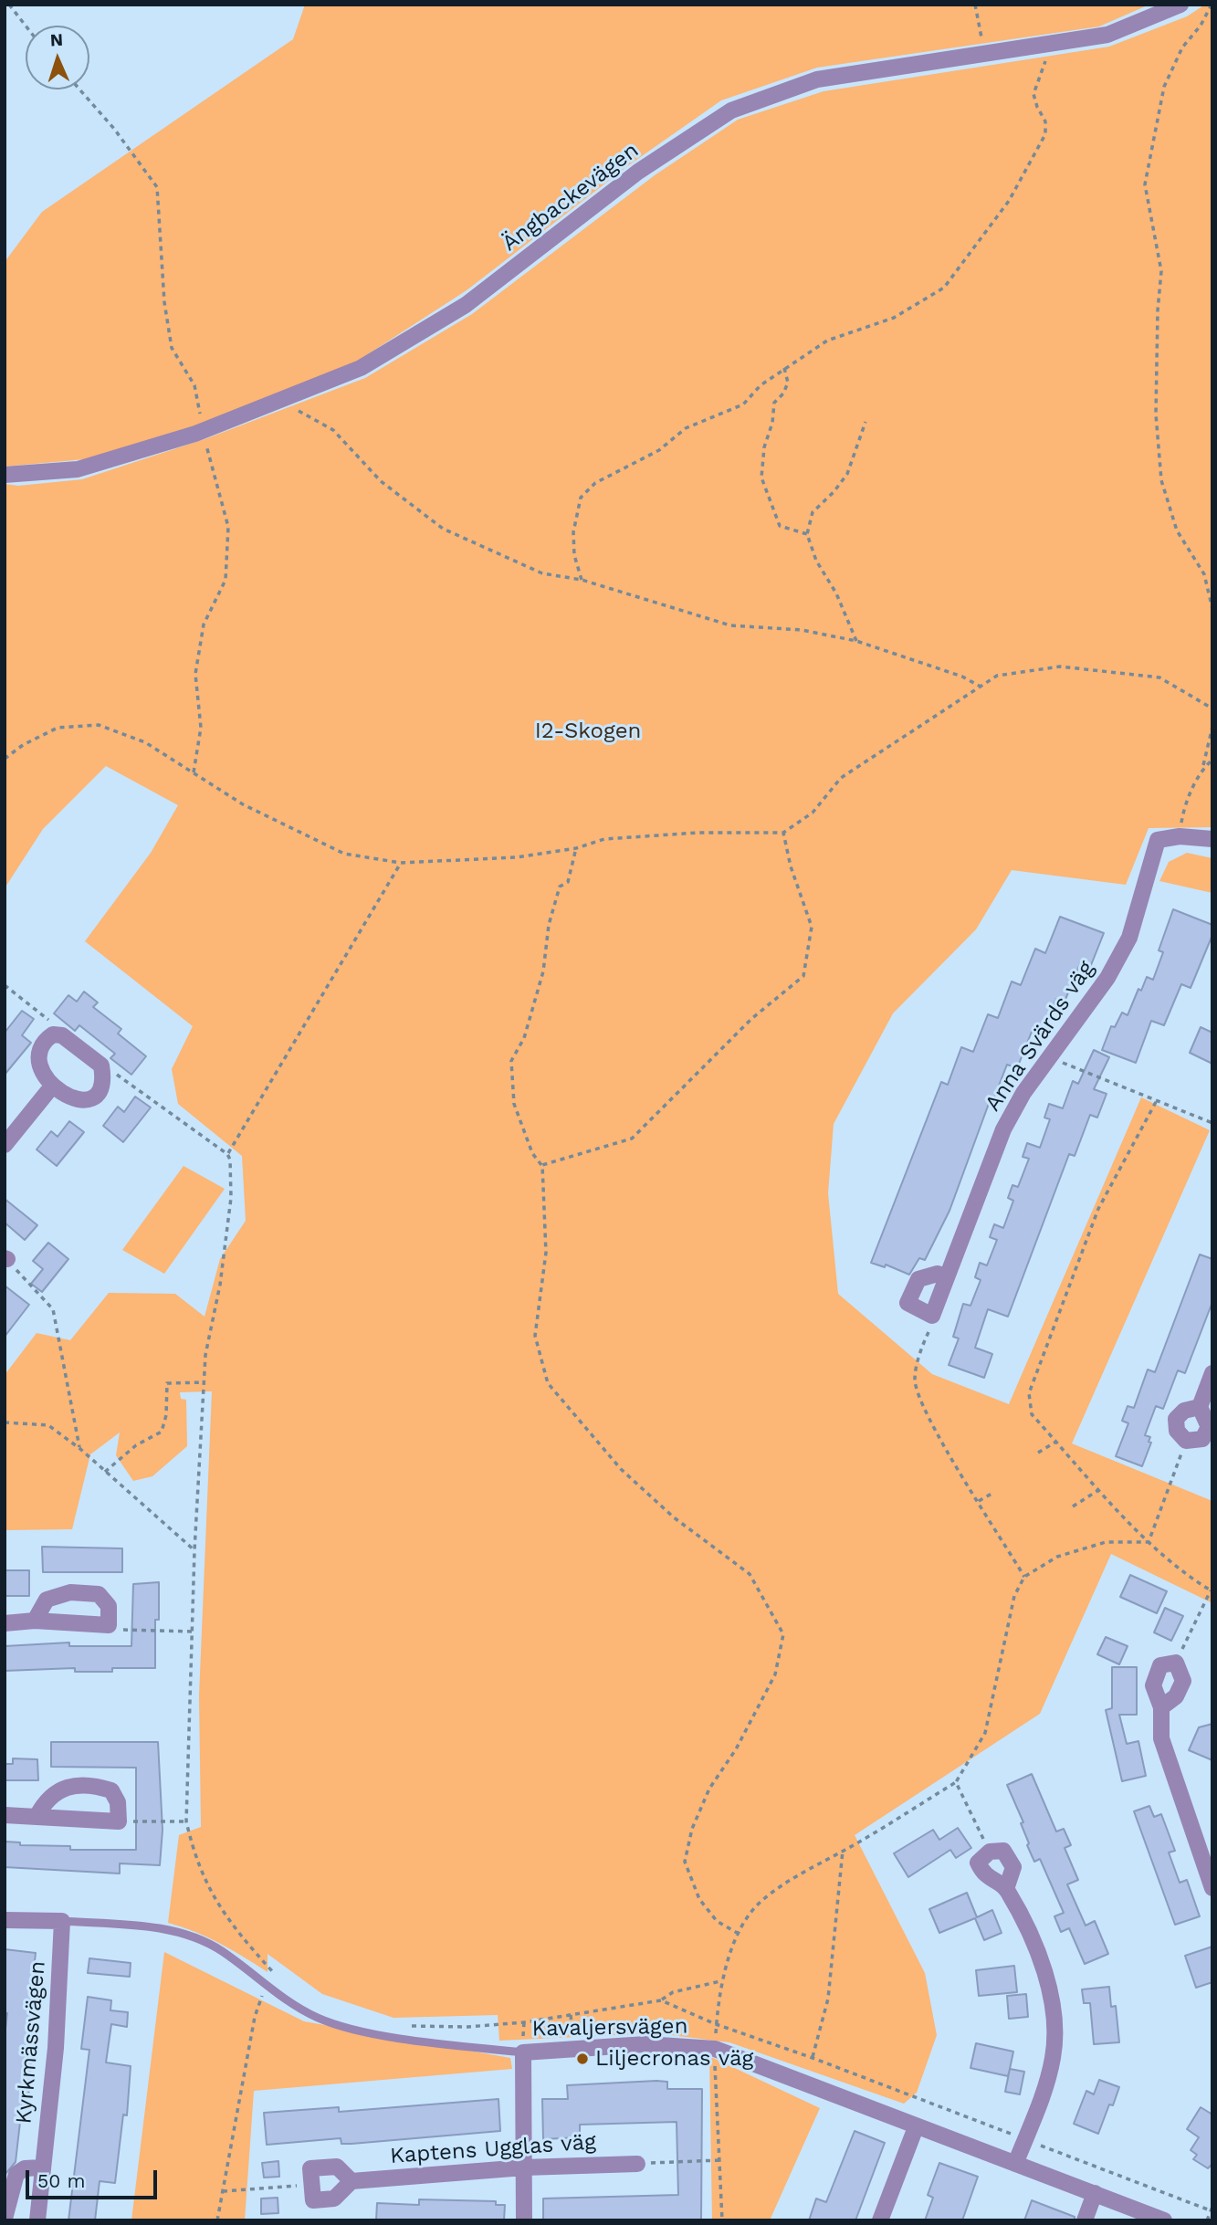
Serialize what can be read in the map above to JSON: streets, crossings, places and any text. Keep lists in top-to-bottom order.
{
  "streets": {
    "street": [
      "Ängbackevägen",
      "Anna Svärds väg",
      "Kavaljersvägen",
      "Kyrkmässvägen",
      "Kaptens Ugglas väg"
    ]
  },
  "crossings": [
    ["Kavaljersvägen", "Kyrkmässvägen"]
  ],
  "parks": ["I2-Skogen"],
  "places": ["Liljecronas väg"],
  "scale_bar": "50 m",
  "north": "top"
}
